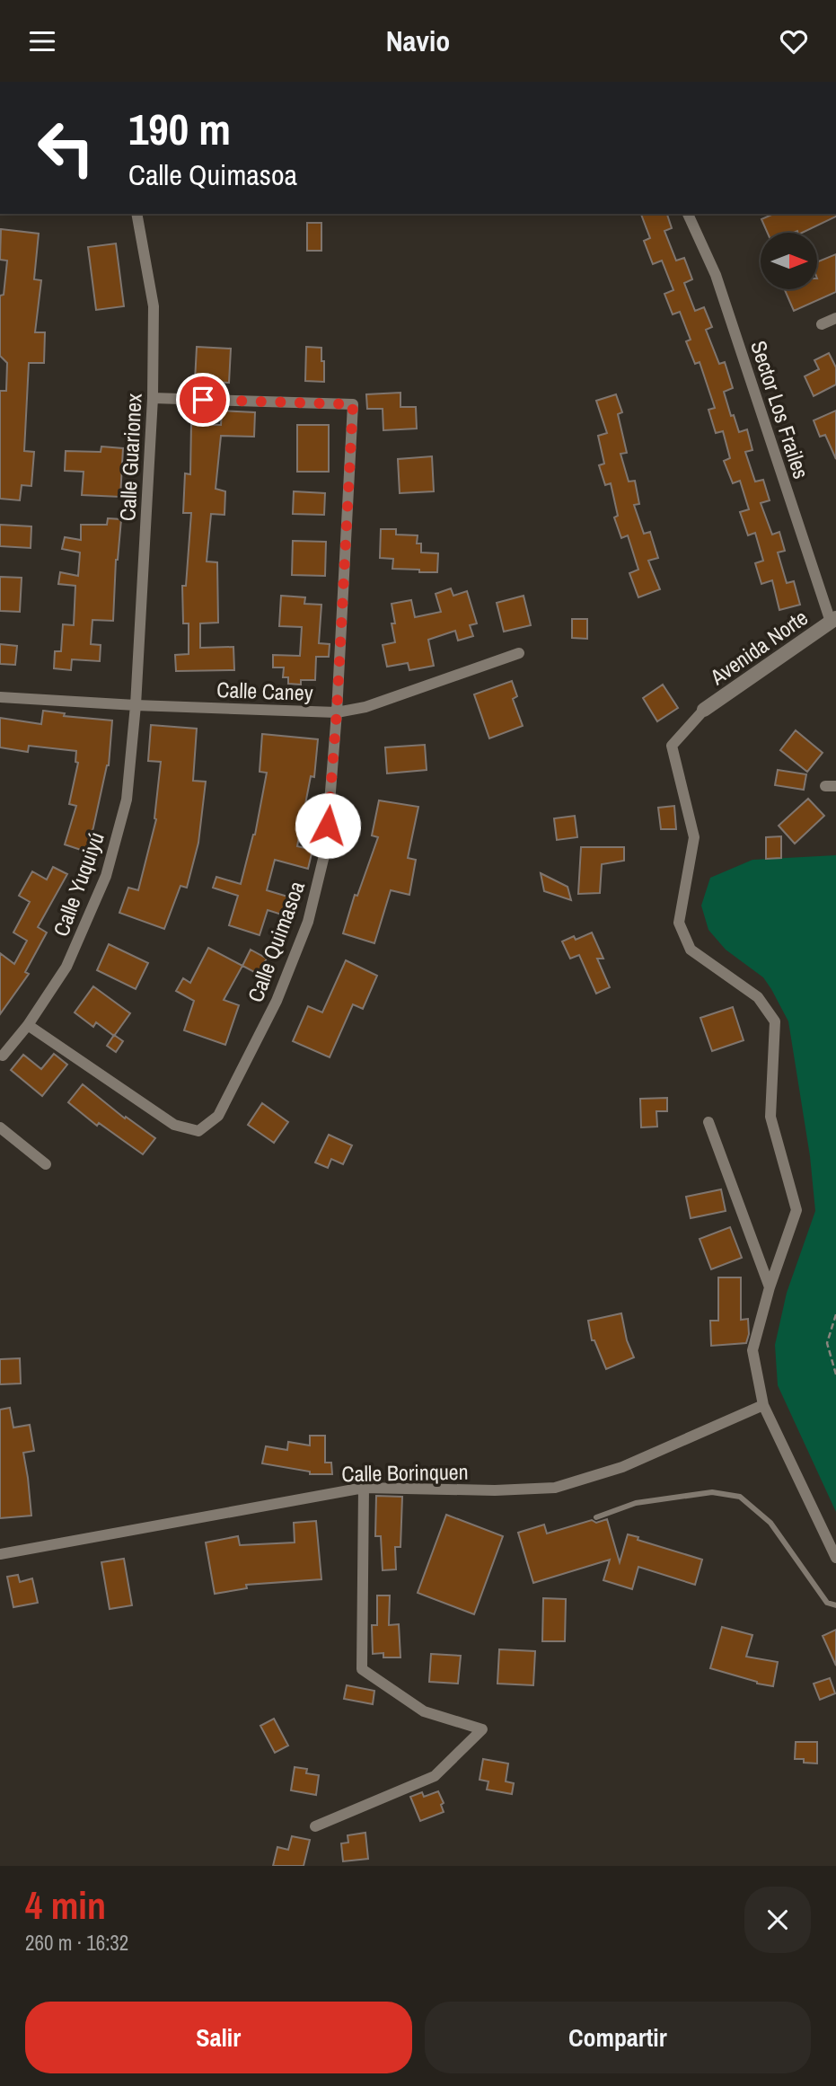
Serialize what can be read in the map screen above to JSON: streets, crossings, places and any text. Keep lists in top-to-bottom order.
{
  "streets": {
    "street": [
      "Sector Los Frailes",
      "Calle Guarionex",
      "Avenida Norte",
      "Calle Caney",
      "Calle Yuquiyú",
      "Calle Quimasoa",
      "Calle Borinquen"
    ]
  },
  "crossings": [
    ["Sector Los Frailes", "Avenida Norte"],
    ["Calle Guarionex", "Calle Caney"],
    ["Calle Guarionex", "Calle Yuquiyú"],
    ["Calle Guarionex", "Calle Quimasoa"],
    ["Calle Caney", "Calle Yuquiyú"],
    ["Calle Caney", "Calle Quimasoa"],
    ["Calle Yuquiyú", "Calle Quimasoa"]
  ],
  "north": "right",
  "page": {
    "header": "Navio",
    "turn": ["190 m", "Calle Quimasoa"],
    "heading": ["4 min", "260 m · 16:32"],
    "buttons": ["Salir", "Compartir"]
  }
}
